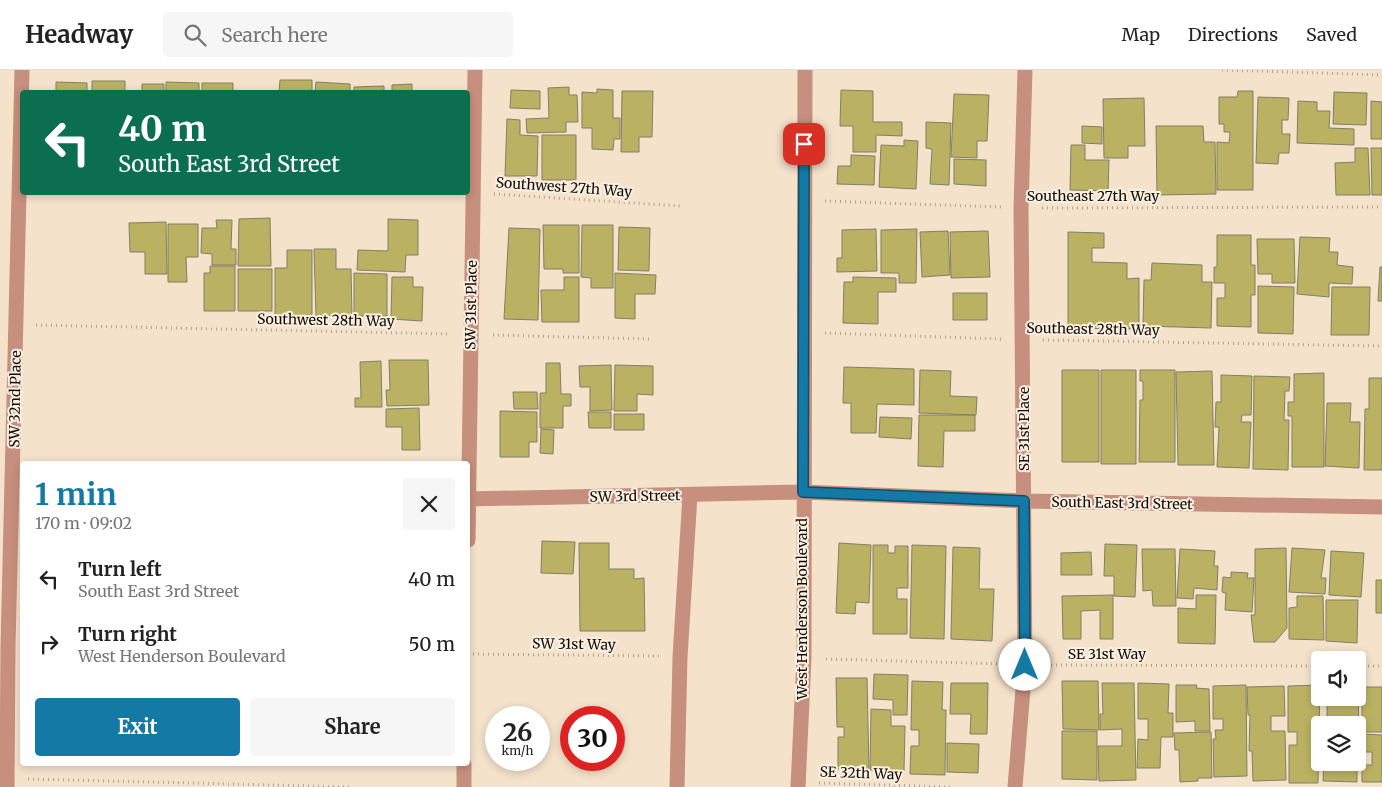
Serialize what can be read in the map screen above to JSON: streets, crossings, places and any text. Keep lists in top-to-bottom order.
{
  "streets": {
    "street": [
      "SW 31st Place",
      "SW 32nd Place",
      "SE 31st Place",
      "SW 3rd Street",
      "South East 3rd Street",
      "West Henderson Boulevard"
    ],
    "path": [
      "Southwest 27th Way",
      "Southeast 27th Way",
      "Southwest 28th Way",
      "Southeast 28th Way",
      "SW 31st Way",
      "SE 31st Way",
      "SE 32th Way"
    ]
  },
  "crossings": [
    ["Southwest 27th Way", "SW 31st Place"],
    ["Southeast 27th Way", "SE 31st Place"],
    ["Southeast 27th Way", "West Henderson Boulevard"],
    ["SW 31st Place", "Southwest 28th Way"],
    ["Southwest 28th Way", "SW 32nd Place"],
    ["Southeast 28th Way", "SE 31st Place"],
    ["Southeast 28th Way", "West Henderson Boulevard"],
    ["SE 31st Place", "South East 3rd Street"],
    ["SE 31st Place", "SE 31st Way"],
    ["SW 3rd Street", "South East 3rd Street"],
    ["SW 3rd Street", "West Henderson Boulevard"],
    ["South East 3rd Street", "West Henderson Boulevard"],
    ["West Henderson Boulevard", "SE 31st Way"],
    ["West Henderson Boulevard", "SE 32th Way"]
  ],
  "page": {
    "header": "Headway",
    "search": "Search here",
    "nav": ["Map", "Directions", "Saved"],
    "turn": ["40 m", "South East 3rd Street"],
    "heading": ["1 min", "170 m · 09:02"],
    "list": [
      {
        "name": "Turn left",
        "note": "South East 3rd Street",
        "value": "40 m"
      },
      {
        "name": "Turn right",
        "note": "West Henderson Boulevard",
        "value": "50 m"
      }
    ],
    "buttons": ["Exit", "Share"],
    "speed": "26 km/h",
    "limit": "30"
  }
}
